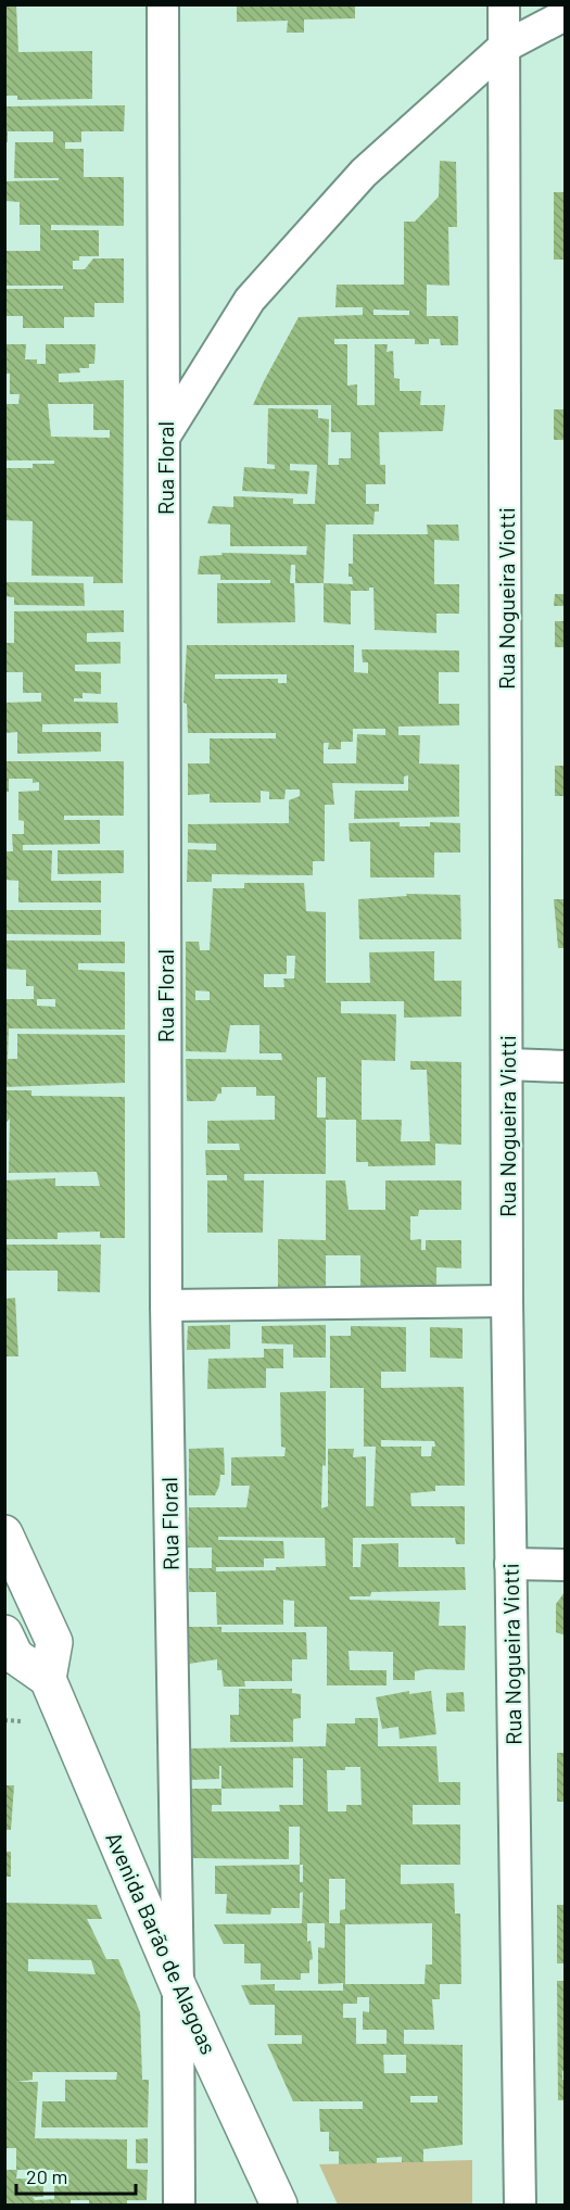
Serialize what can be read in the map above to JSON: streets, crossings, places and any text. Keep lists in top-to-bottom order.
{
  "streets": {
    "main road": ["Avenida Barão de Alagoas"],
    "street": ["Rua Floral", "Rua Nogueira Viotti"]
  },
  "crossings": [
    ["Rua Floral", "Avenida Barão de Alagoas"]
  ],
  "scale_bar": "20 m"
}
